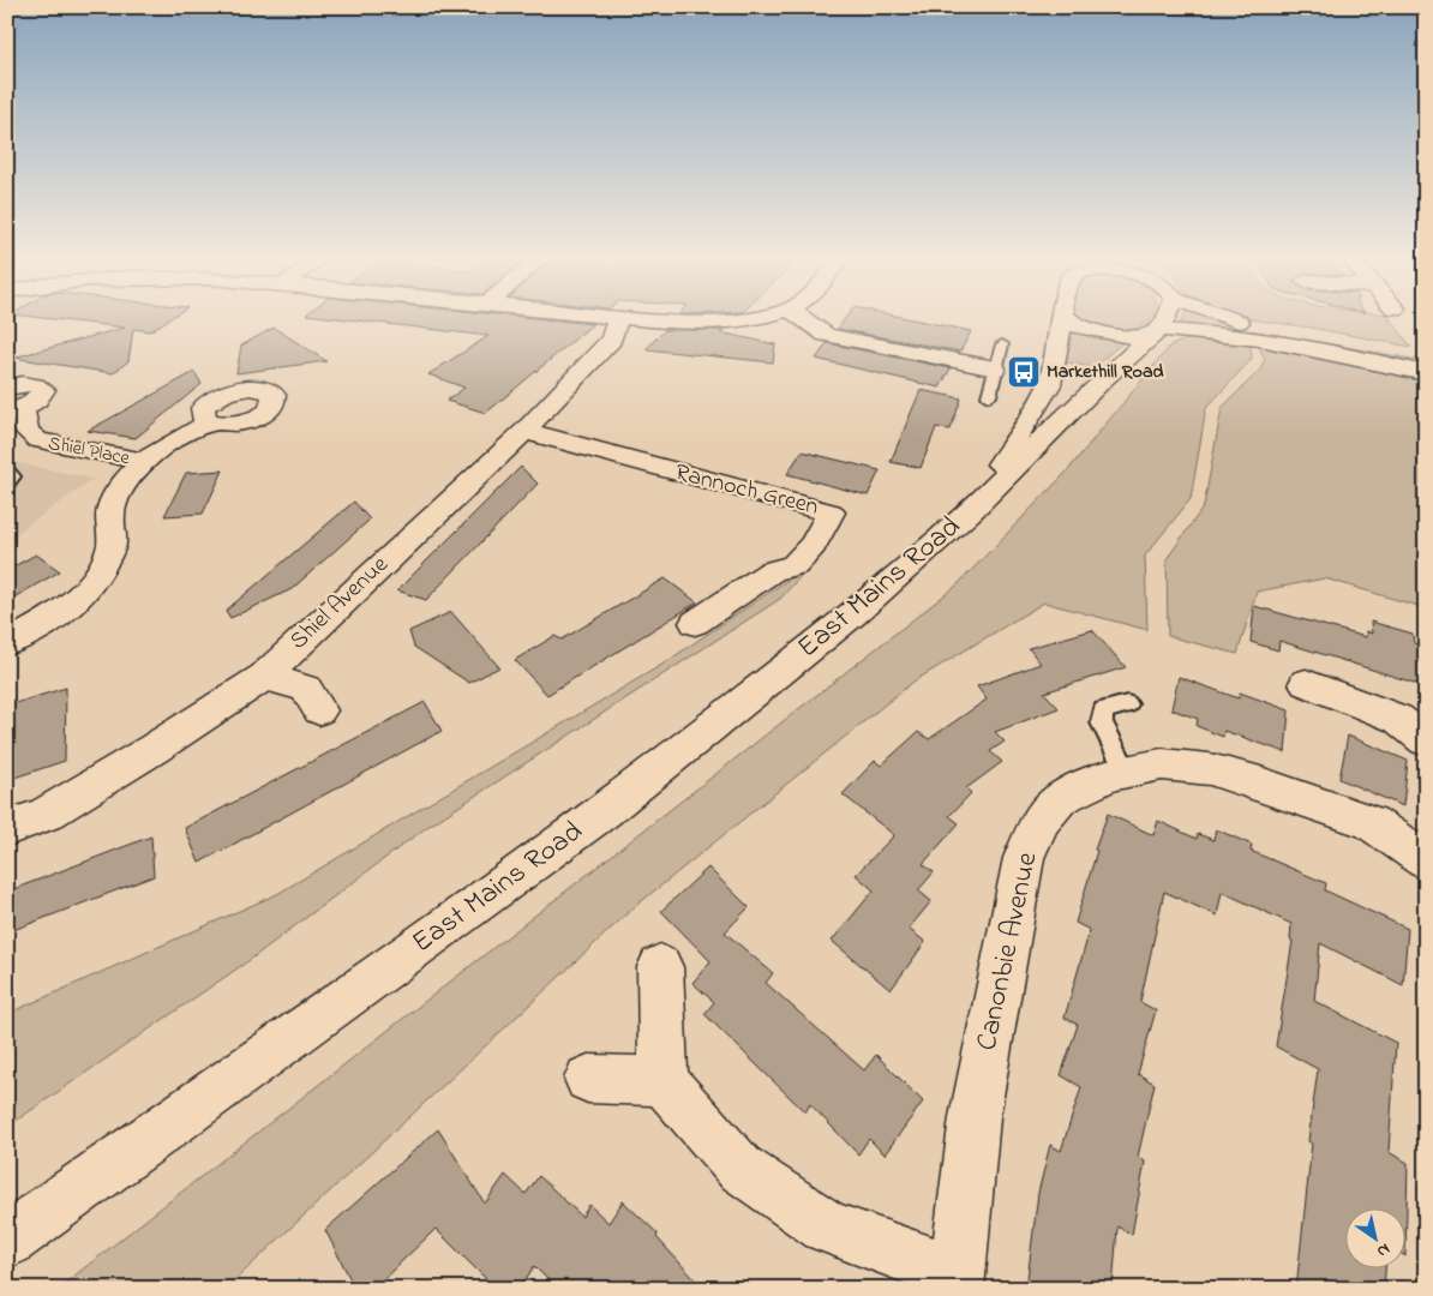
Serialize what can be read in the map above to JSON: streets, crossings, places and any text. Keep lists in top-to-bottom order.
{
  "streets": {
    "street": [
      "Shiel Place",
      "Rannoch Green",
      "East Mains Road",
      "Shiel Avenue",
      "Canonbie Avenue"
    ]
  },
  "crossings": [
    ["Rannoch Green", "Shiel Avenue"]
  ],
  "places": {
    "bus stop": ["Markethill Road"]
  },
  "north": "bottom right"
}
